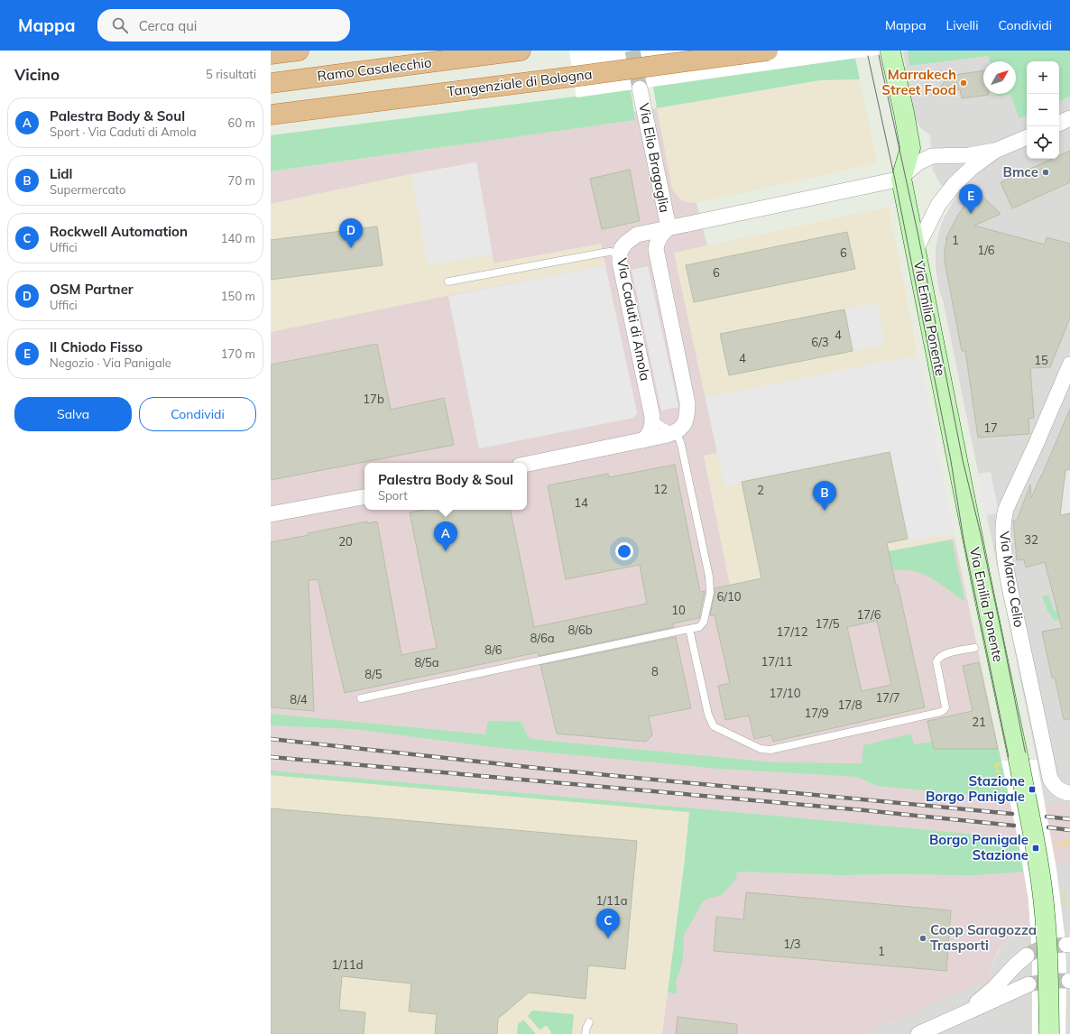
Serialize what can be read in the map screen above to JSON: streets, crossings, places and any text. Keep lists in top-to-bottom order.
{
  "streets": {
    "highway": ["Ramo Casalecchio", "Tangenziale di Bologna"],
    "main road": ["Via Emilia Ponente"],
    "street": ["Via Elio Bragaglia", "Via Caduti di Amola", "Via Marco Celio"]
  },
  "crossings": [
    ["Via Elio Bragaglia", "Via Caduti di Amola"],
    ["Via Emilia Ponente", "Via Caduti di Amola"]
  ],
  "places": {
    "other": ["Marrakech Street Food", "Bmce", "Coop Saragozza Trasporti"],
    "transit": ["Stazione Borgo Panigale", "Borgo Panigale Stazione"]
  },
  "house_numbers": [
    "1",
    "1/6",
    "6",
    "6",
    "4",
    "6/3",
    "4",
    "15",
    "17b",
    "17",
    "12",
    "2",
    "14",
    "32",
    "20",
    "6/10",
    "10",
    "17/6",
    "17/5",
    "8/6b",
    "17/12",
    "8/6a",
    "8/6",
    "17/11",
    "8/5a",
    "8",
    "8/5",
    "17/10",
    "17/7",
    "8/4",
    "17/8",
    "17/9",
    "21",
    "1/11a",
    "1/3",
    "1",
    "1/11d"
  ],
  "north": "top right",
  "page": {
    "header": "Mappa",
    "search": "Cerca qui",
    "nav": ["Mappa", "Livelli", "Condividi"],
    "heading": ["Vicino", "5 risultati"],
    "map_buttons": ["+", "−"],
    "list": [
      {
        "mark": "A",
        "name": "Palestra Body & Soul",
        "note": "Sport · Via Caduti di Amola",
        "value": "60 m"
      },
      {
        "mark": "B",
        "name": "Lidl",
        "note": "Supermercato",
        "value": "70 m"
      },
      {
        "mark": "C",
        "name": "Rockwell Automation",
        "note": "Uffici",
        "value": "140 m"
      },
      {
        "mark": "D",
        "name": "OSM Partner",
        "note": "Uffici",
        "value": "150 m"
      },
      {
        "mark": "E",
        "name": "Il Chiodo Fisso",
        "note": "Negozio · Via Panigale",
        "value": "170 m"
      }
    ],
    "pins": [
      "E",
      "D",
      "B",
      "A",
      "C"
    ],
    "buttons": ["Salva", "Condividi"],
    "popup": ["Palestra Body & Soul", "Sport"]
  }
}
